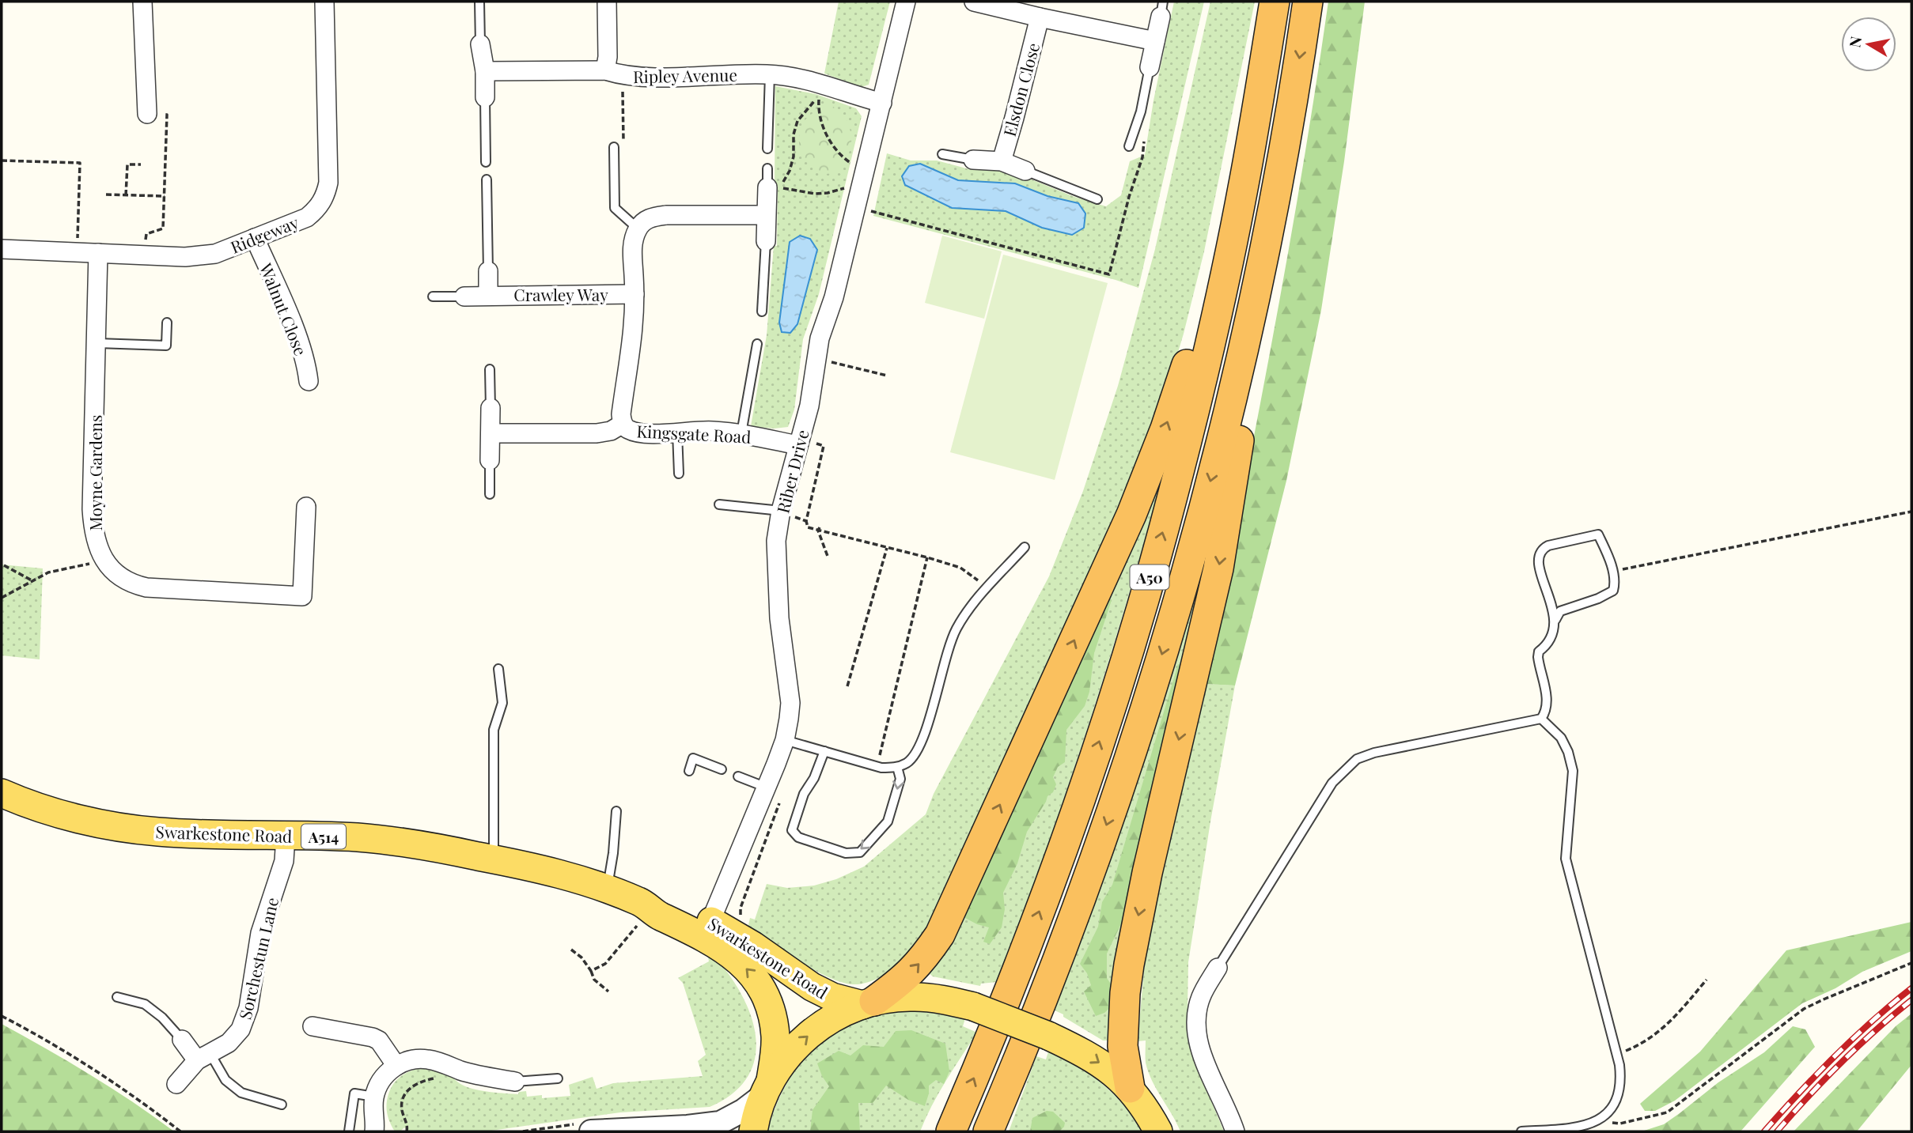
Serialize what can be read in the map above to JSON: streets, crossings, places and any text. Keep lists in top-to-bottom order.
{
  "streets": {
    "highway": ["A50"],
    "main road": ["Swarkestone Road", "A514"],
    "street": [
      "Ripley Avenue",
      "Elsdon Close",
      "Ridgeway",
      "Crawley Way",
      "Walnut Close",
      "Kingsgate Road",
      "Riber Drive",
      "Moyne Gardens",
      "Sorchestun Lane"
    ]
  },
  "crossings": [
    ["Ripley Avenue", "Riber Drive"],
    ["Ridgeway", "Walnut Close"],
    ["Ridgeway", "Moyne Gardens"],
    ["Crawley Way", "Kingsgate Road"],
    ["Kingsgate Road", "Riber Drive"],
    ["Riber Drive", "Swarkestone Road"],
    ["Swarkestone Road", "Sorchestun Lane"]
  ],
  "north": "left"
}
